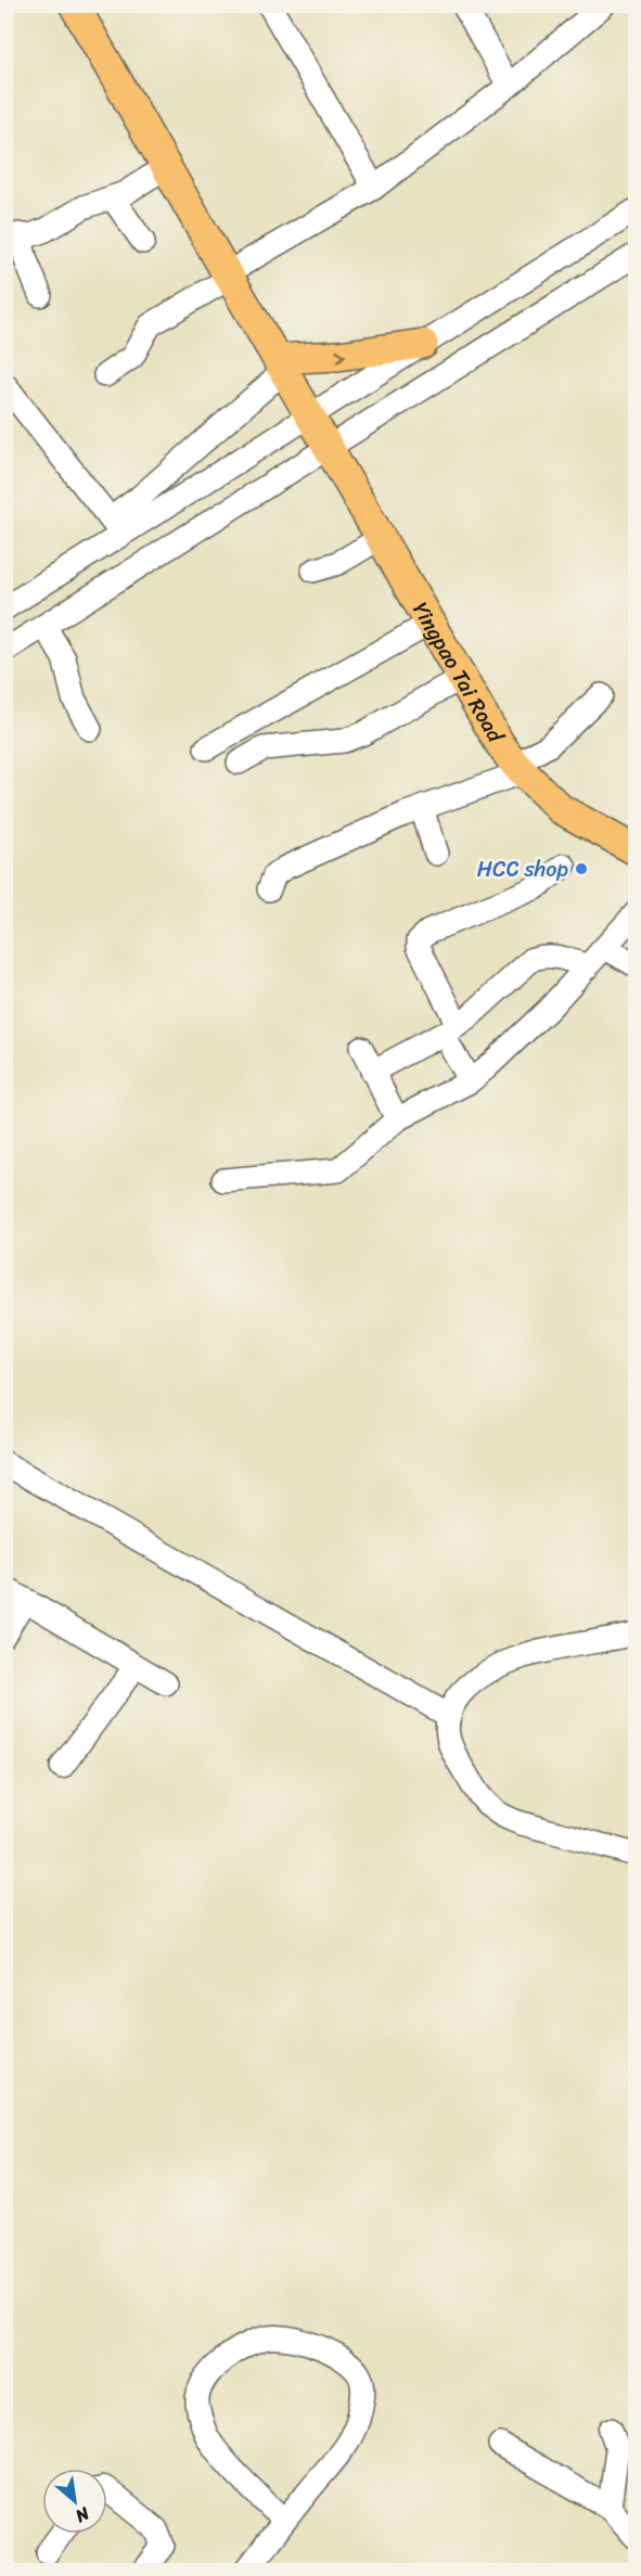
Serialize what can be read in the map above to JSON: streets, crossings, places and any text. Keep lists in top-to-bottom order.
{
  "streets": {
    "main road": ["Yingpao Tai Road"]
  },
  "places": ["HCC shop"],
  "north": "bottom right"
}
